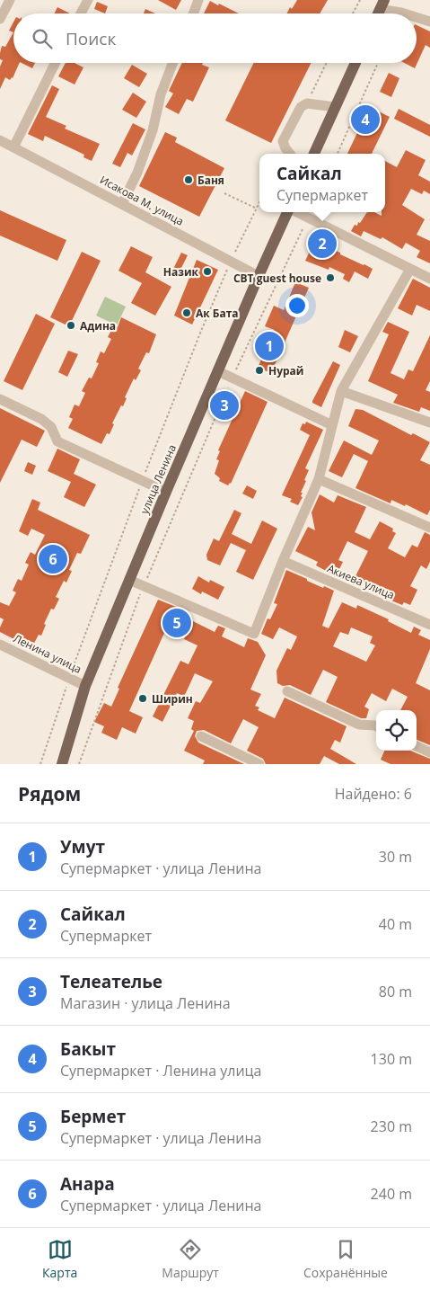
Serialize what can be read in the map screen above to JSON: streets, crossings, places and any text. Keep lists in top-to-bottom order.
{
  "streets": {
    "main road": ["улица Ленина"],
    "street": ["Исакова М. улица", "Акиева улица", "Ленина улица"]
  },
  "crossings": [
    ["Исакова М. улица", "улица Ленина"],
    ["улица Ленина", "Ленина улица"]
  ],
  "places": [
    "Баня",
    "Назик",
    "CBT guest house",
    "Ак Бата",
    "Адина",
    "Нурай",
    "Ширин"
  ],
  "page": {
    "search": "Поиск",
    "pins": [
      "4",
      "2",
      "1",
      "3",
      "6",
      "5"
    ],
    "popup": ["Сайкал", "Супермаркет"],
    "heading": ["Рядом", "Найдено: 6"],
    "list": [
      {
        "mark": "1",
        "name": "Умут",
        "note": "Супермаркет · улица Ленина",
        "value": "30 m"
      },
      {
        "mark": "2",
        "name": "Сайкал",
        "note": "Супермаркет",
        "value": "40 m"
      },
      {
        "mark": "3",
        "name": "Телеателье",
        "note": "Магазин · улица Ленина",
        "value": "80 m"
      },
      {
        "mark": "4",
        "name": "Бакыт",
        "note": "Супермаркет · Ленина улица",
        "value": "130 m"
      },
      {
        "mark": "5",
        "name": "Бермет",
        "note": "Супермаркет · улица Ленина",
        "value": "230 m"
      },
      {
        "mark": "6",
        "name": "Анара",
        "note": "Супермаркет · улица Ленина",
        "value": "240 m"
      }
    ],
    "nav": ["Карта", "Маршрут", "Сохранённые"]
  }
}
